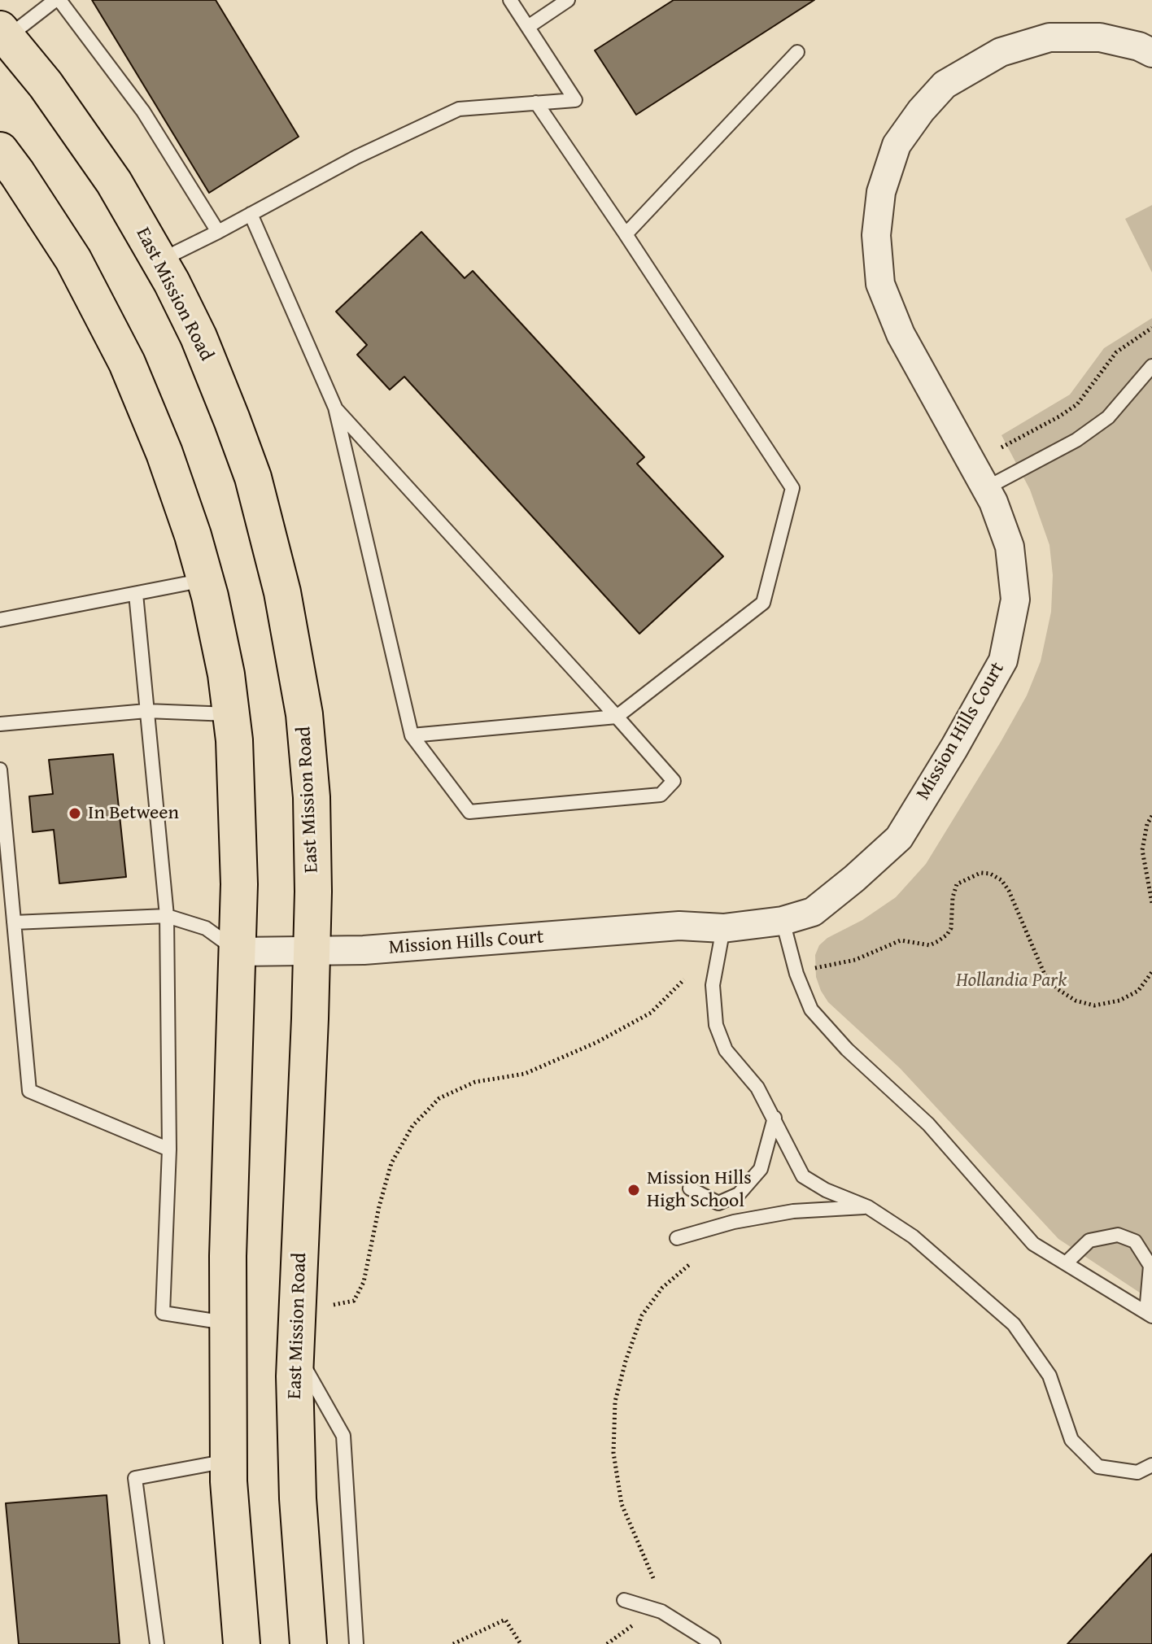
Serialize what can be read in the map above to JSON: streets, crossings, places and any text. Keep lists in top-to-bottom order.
{
  "streets": {
    "main road": ["East Mission Road"],
    "street": ["Mission Hills Court"]
  },
  "crossings": [
    ["East Mission Road", "Mission Hills Court"]
  ],
  "parks": ["Hollandia Park"],
  "places": ["In Between", "Mission Hills High School"]
}
